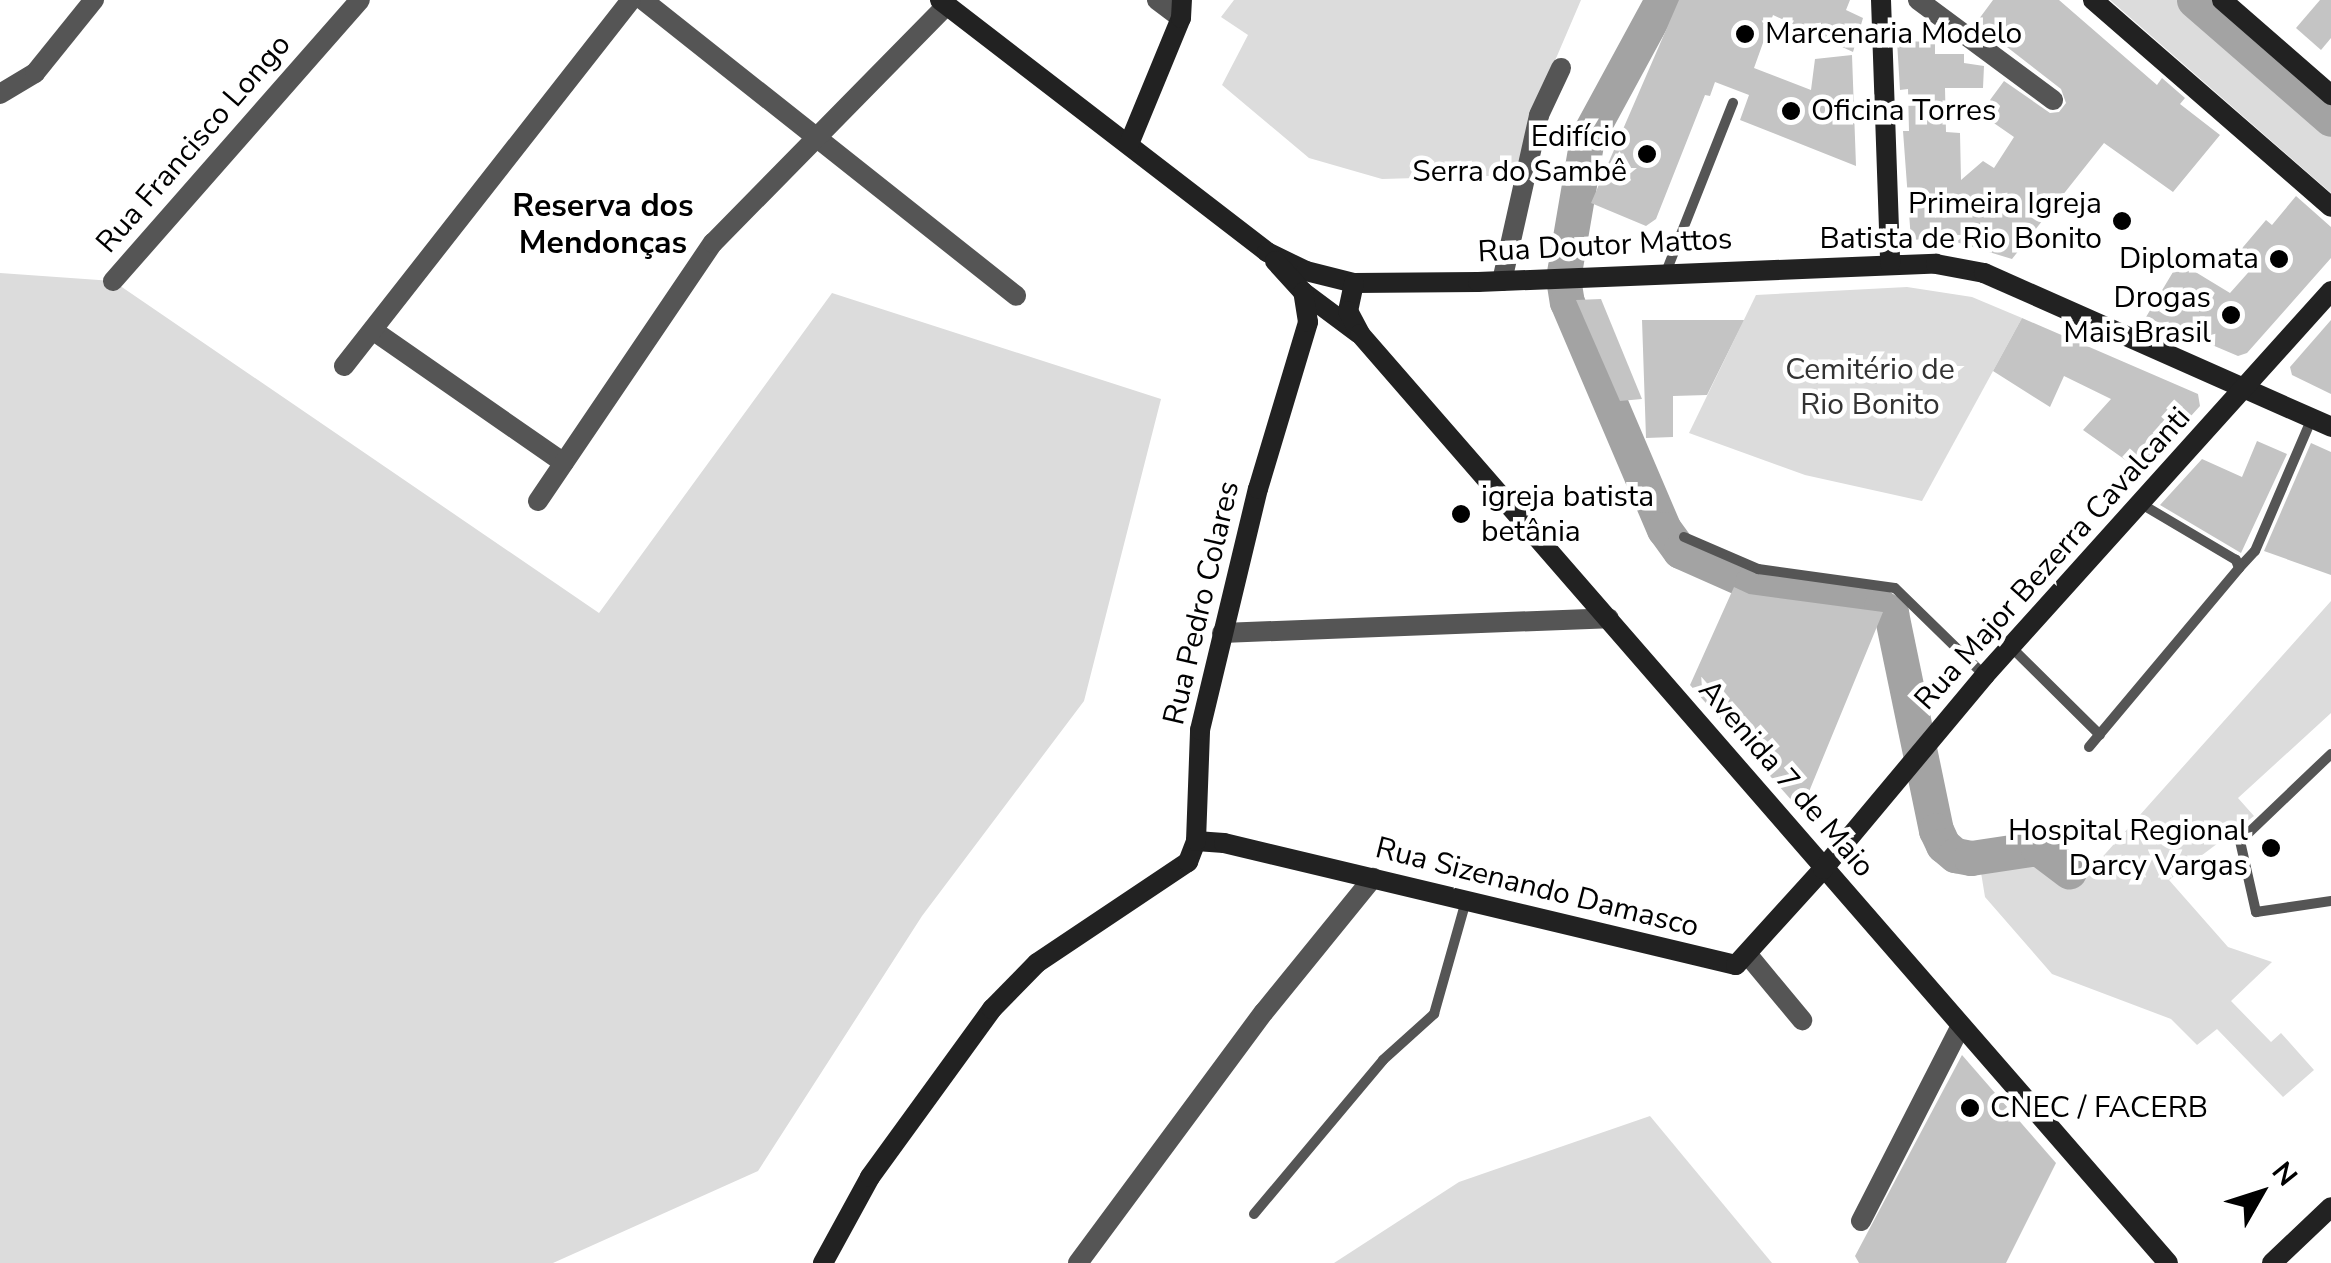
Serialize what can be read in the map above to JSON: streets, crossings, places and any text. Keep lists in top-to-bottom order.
{
  "streets": {
    "main road": [
      "Rua Doutor Mattos",
      "Rua Major Bezerra Cavalcanti",
      "Rua Pedro Colares",
      "Avenida 7 de Maio",
      "Rua Sizenando Damasco"
    ],
    "street": ["Rua Francisco Longo"]
  },
  "crossings": [
    ["Rua Doutor Mattos", "Rua Major Bezerra Cavalcanti"],
    ["Rua Doutor Mattos", "Avenida 7 de Maio"],
    ["Rua Major Bezerra Cavalcanti", "Avenida 7 de Maio"],
    ["Rua Pedro Colares", "Avenida 7 de Maio"],
    ["Rua Pedro Colares", "Rua Sizenando Damasco"]
  ],
  "districts": ["Reserva dos Mendonças"],
  "parks": ["Cemitério de Rio Bonito"],
  "places": [
    "Marcenaria Modelo",
    "Oficina Torres",
    "Edifício Serra do Sambê",
    "Primeira Igreja Batista de Rio Bonito",
    "Diplomata",
    "Drogas Mais Brasil",
    "igreja batista betânia",
    "Hospital Regional Darcy Vargas",
    "CNEC / FACERB"
  ],
  "north": "top right"
}
